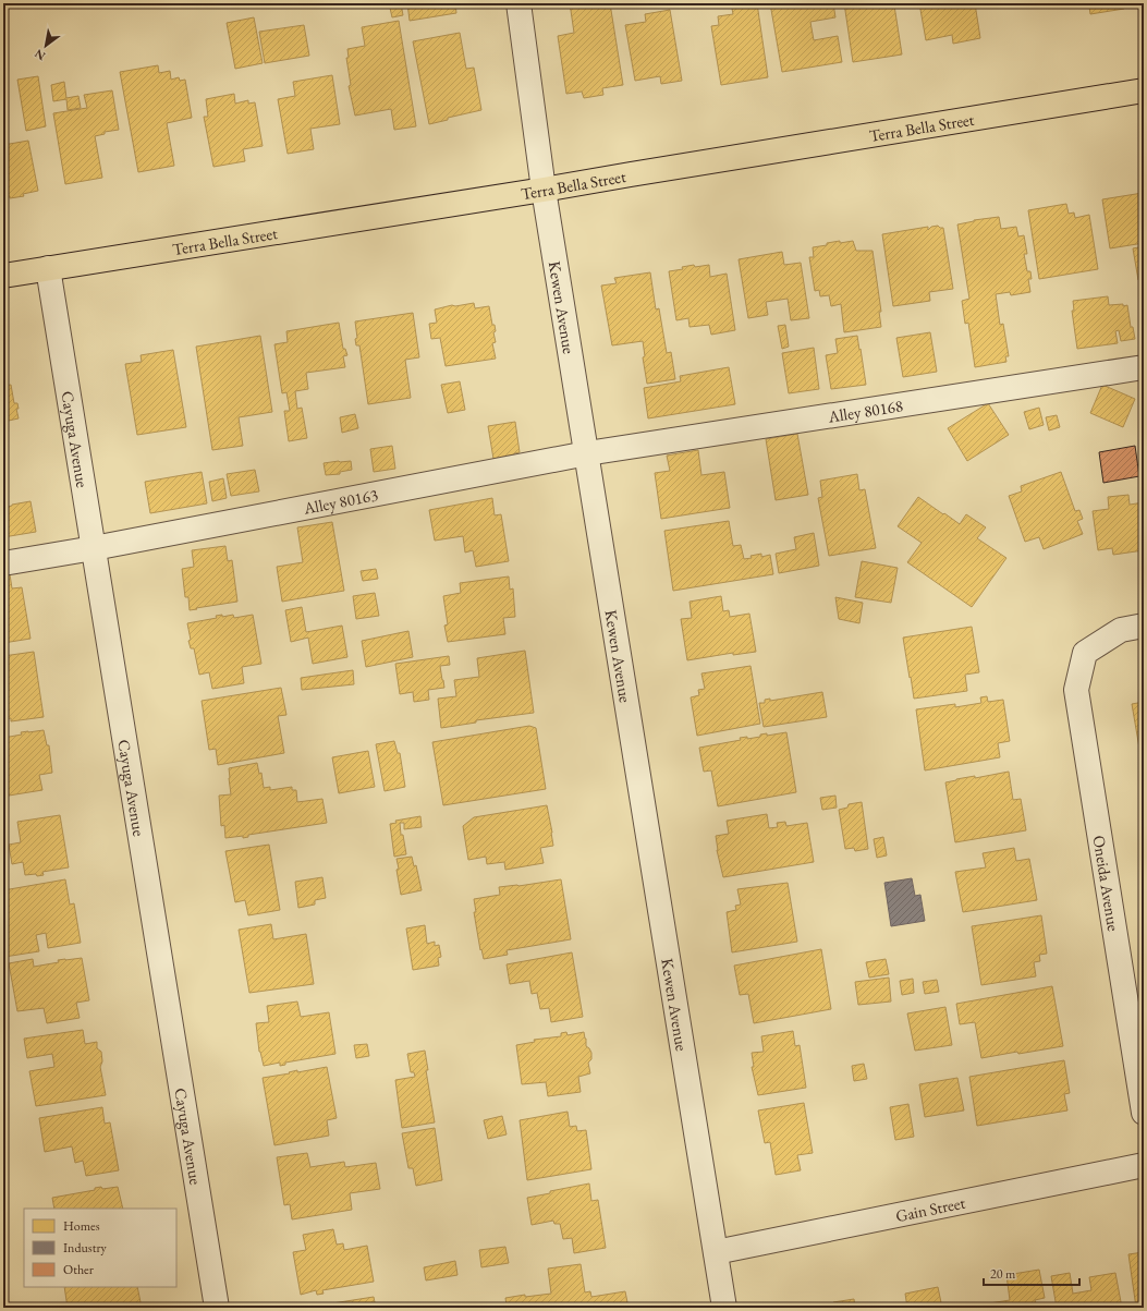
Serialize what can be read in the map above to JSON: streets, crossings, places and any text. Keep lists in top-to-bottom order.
{
  "streets": {
    "main road": ["Terra Bella Street"],
    "street": [
      "Kewen Avenue",
      "Alley 80168",
      "Cayuga Avenue",
      "Alley 80163",
      "Oneida Avenue",
      "Gain Street"
    ]
  },
  "crossings": [
    ["Terra Bella Street", "Kewen Avenue"],
    ["Terra Bella Street", "Cayuga Avenue"],
    ["Kewen Avenue", "Alley 80168"],
    ["Kewen Avenue", "Alley 80163"],
    ["Kewen Avenue", "Gain Street"],
    ["Alley 80168", "Alley 80163"],
    ["Cayuga Avenue", "Alley 80163"]
  ],
  "legend": ["Homes", "Industry", "Other"],
  "scale_bar": "20 m",
  "north": "bottom left"
}
